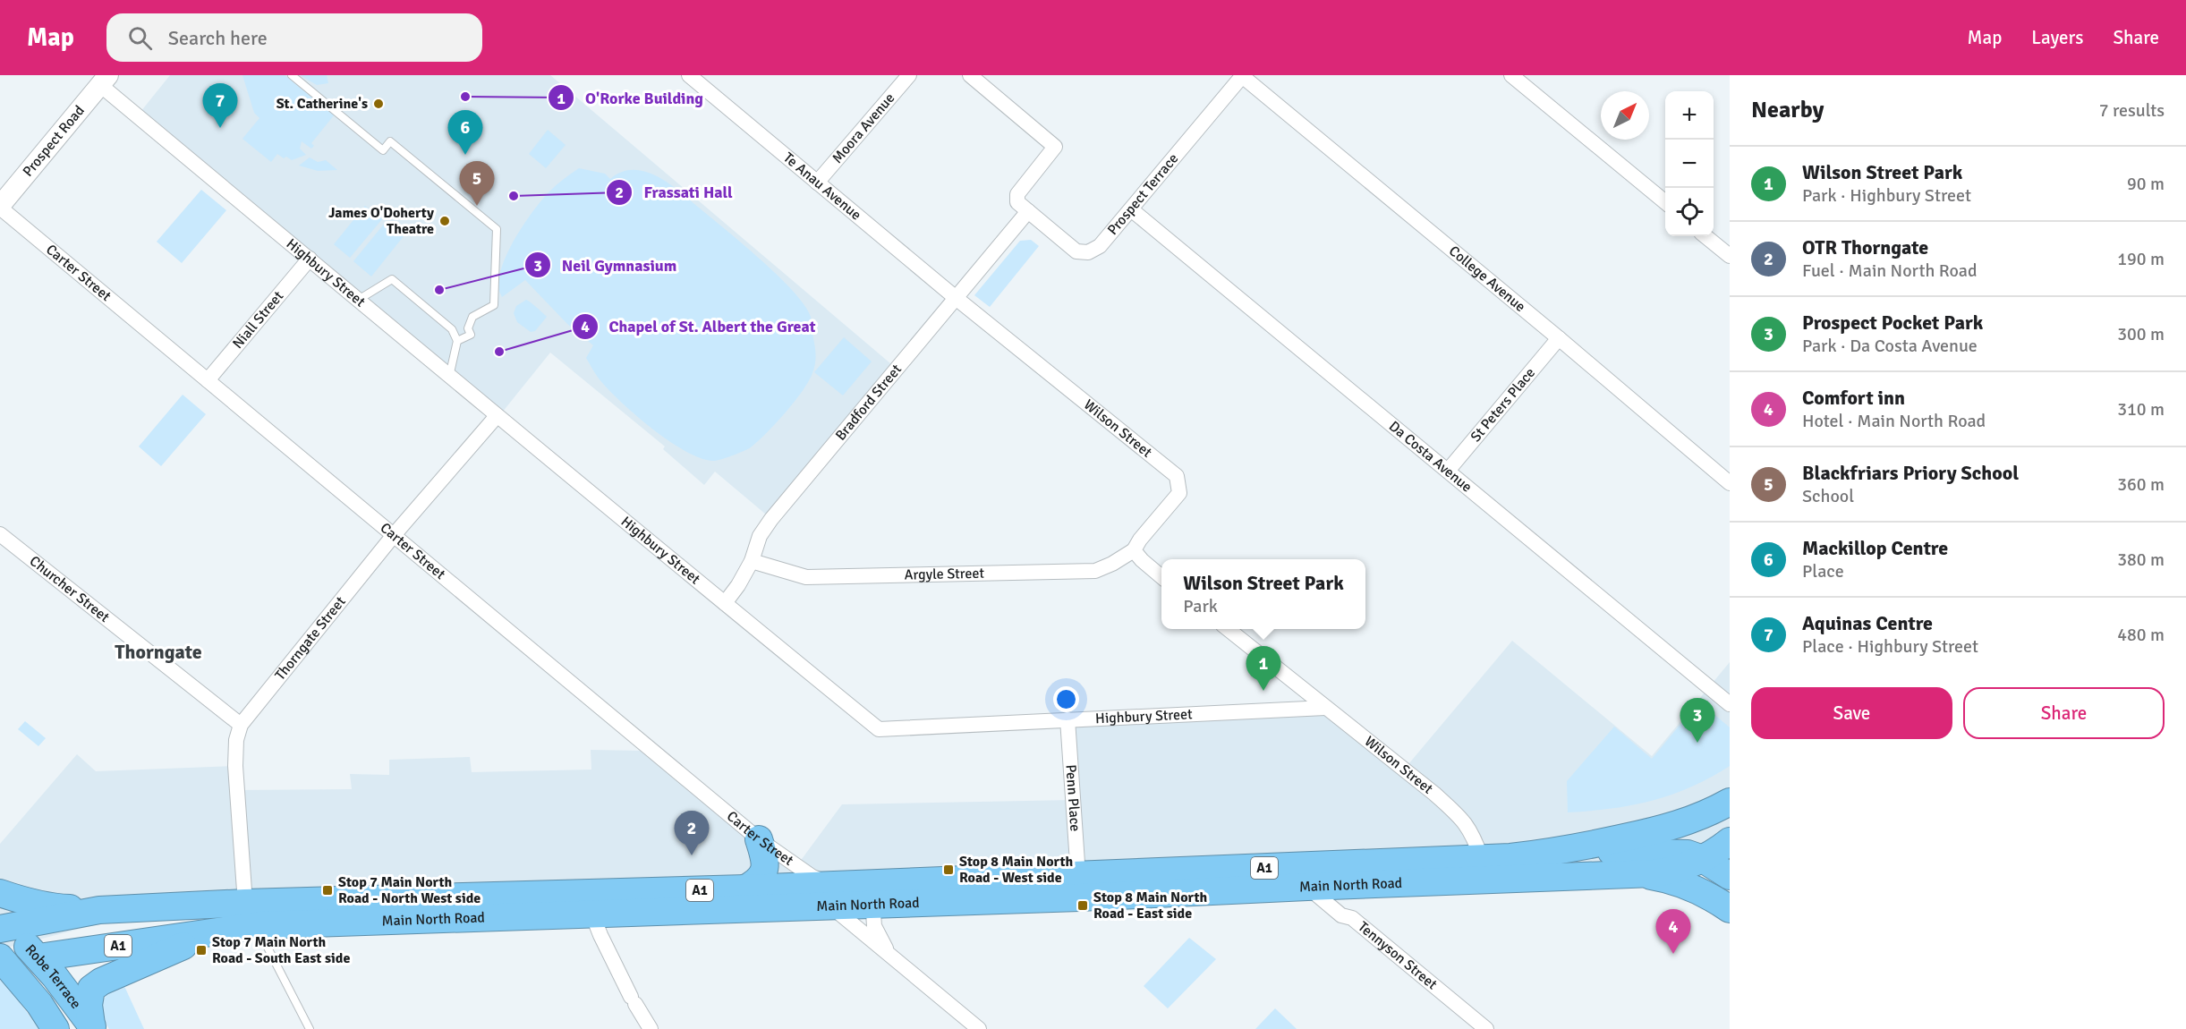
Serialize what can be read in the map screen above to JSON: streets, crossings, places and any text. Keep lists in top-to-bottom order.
{
  "streets": {
    "highway": ["A1", "Main North Road", "Robe Terrace"],
    "main road": ["Prospect Road"],
    "street": [
      "Moora Avenue",
      "Te Anau Avenue",
      "Prospect Terrace",
      "Highbury Street",
      "Carter Street",
      "College Avenue",
      "Niall Street",
      "Bradford Street",
      "St Peters Place",
      "Wilson Street",
      "Da Costa Avenue",
      "Argyle Street",
      "Churcher Street",
      "Thorngate Street",
      "Penn Place",
      "Tennyson Street"
    ]
  },
  "crossings": [
    ["Moora Avenue", "Te Anau Avenue"],
    ["Prospect Road", "Highbury Street"],
    ["Prospect Road", "Carter Street"],
    ["Te Anau Avenue", "Bradford Street"],
    ["Te Anau Avenue", "Wilson Street"],
    ["Prospect Terrace", "College Avenue"],
    ["Prospect Terrace", "Bradford Street"],
    ["Prospect Terrace", "Da Costa Avenue"],
    ["Highbury Street", "Niall Street"],
    ["Highbury Street", "Bradford Street"],
    ["Highbury Street", "Wilson Street"],
    ["Highbury Street", "Thorngate Street"],
    ["Highbury Street", "Penn Place"],
    ["Carter Street", "Niall Street"],
    ["Carter Street", "Thorngate Street"],
    ["Carter Street", "Main North Road"],
    ["College Avenue", "St Peters Place"],
    ["Bradford Street", "Wilson Street"],
    ["Bradford Street", "Argyle Street"],
    ["St Peters Place", "Da Costa Avenue"],
    ["Wilson Street", "Argyle Street"],
    ["Wilson Street", "Main North Road"],
    ["Churcher Street", "Thorngate Street"],
    ["Thorngate Street", "Main North Road"],
    ["Penn Place", "Main North Road"],
    ["Main North Road", "Tennyson Street"],
    ["Main North Road", "Robe Terrace"]
  ],
  "districts": ["Thorngate"],
  "places": {
    "other": [
      "O'Rorke Building",
      "St. Catherine's",
      "Frassati Hall",
      "James O'Doherty Theatre",
      "Neil Gymnasium",
      "Chapel of St. Albert the Great"
    ],
    "transit": [
      "Stop 8 Main North Road - West side",
      "Stop 7 Main North Road - North West side",
      "Stop 8 Main North Road - East side",
      "Stop 7 Main North Road - South East side"
    ]
  },
  "north": "top right",
  "page": {
    "header": "Map",
    "search": "Search here",
    "nav": ["Map", "Layers", "Share"],
    "heading": ["Nearby", "7 results"],
    "pins": [
      "7",
      "6",
      "5",
      "1",
      "3",
      "2",
      "4"
    ],
    "map_buttons": ["+", "−"],
    "list": [
      {
        "mark": "1",
        "name": "Wilson Street Park",
        "note": "Park · Highbury Street",
        "value": "90 m"
      },
      {
        "mark": "2",
        "name": "OTR Thorngate",
        "note": "Fuel · Main North Road",
        "value": "190 m"
      },
      {
        "mark": "3",
        "name": "Prospect Pocket Park",
        "note": "Park · Da Costa Avenue",
        "value": "300 m"
      },
      {
        "mark": "4",
        "name": "Comfort inn",
        "note": "Hotel · Main North Road",
        "value": "310 m"
      },
      {
        "mark": "5",
        "name": "Blackfriars Priory School",
        "note": "School",
        "value": "360 m"
      },
      {
        "mark": "6",
        "name": "Mackillop Centre",
        "note": "Place",
        "value": "380 m"
      },
      {
        "mark": "7",
        "name": "Aquinas Centre",
        "note": "Place · Highbury Street",
        "value": "480 m"
      }
    ],
    "popup": ["Wilson Street Park", "Park"],
    "buttons": ["Save", "Share"]
  }
}
